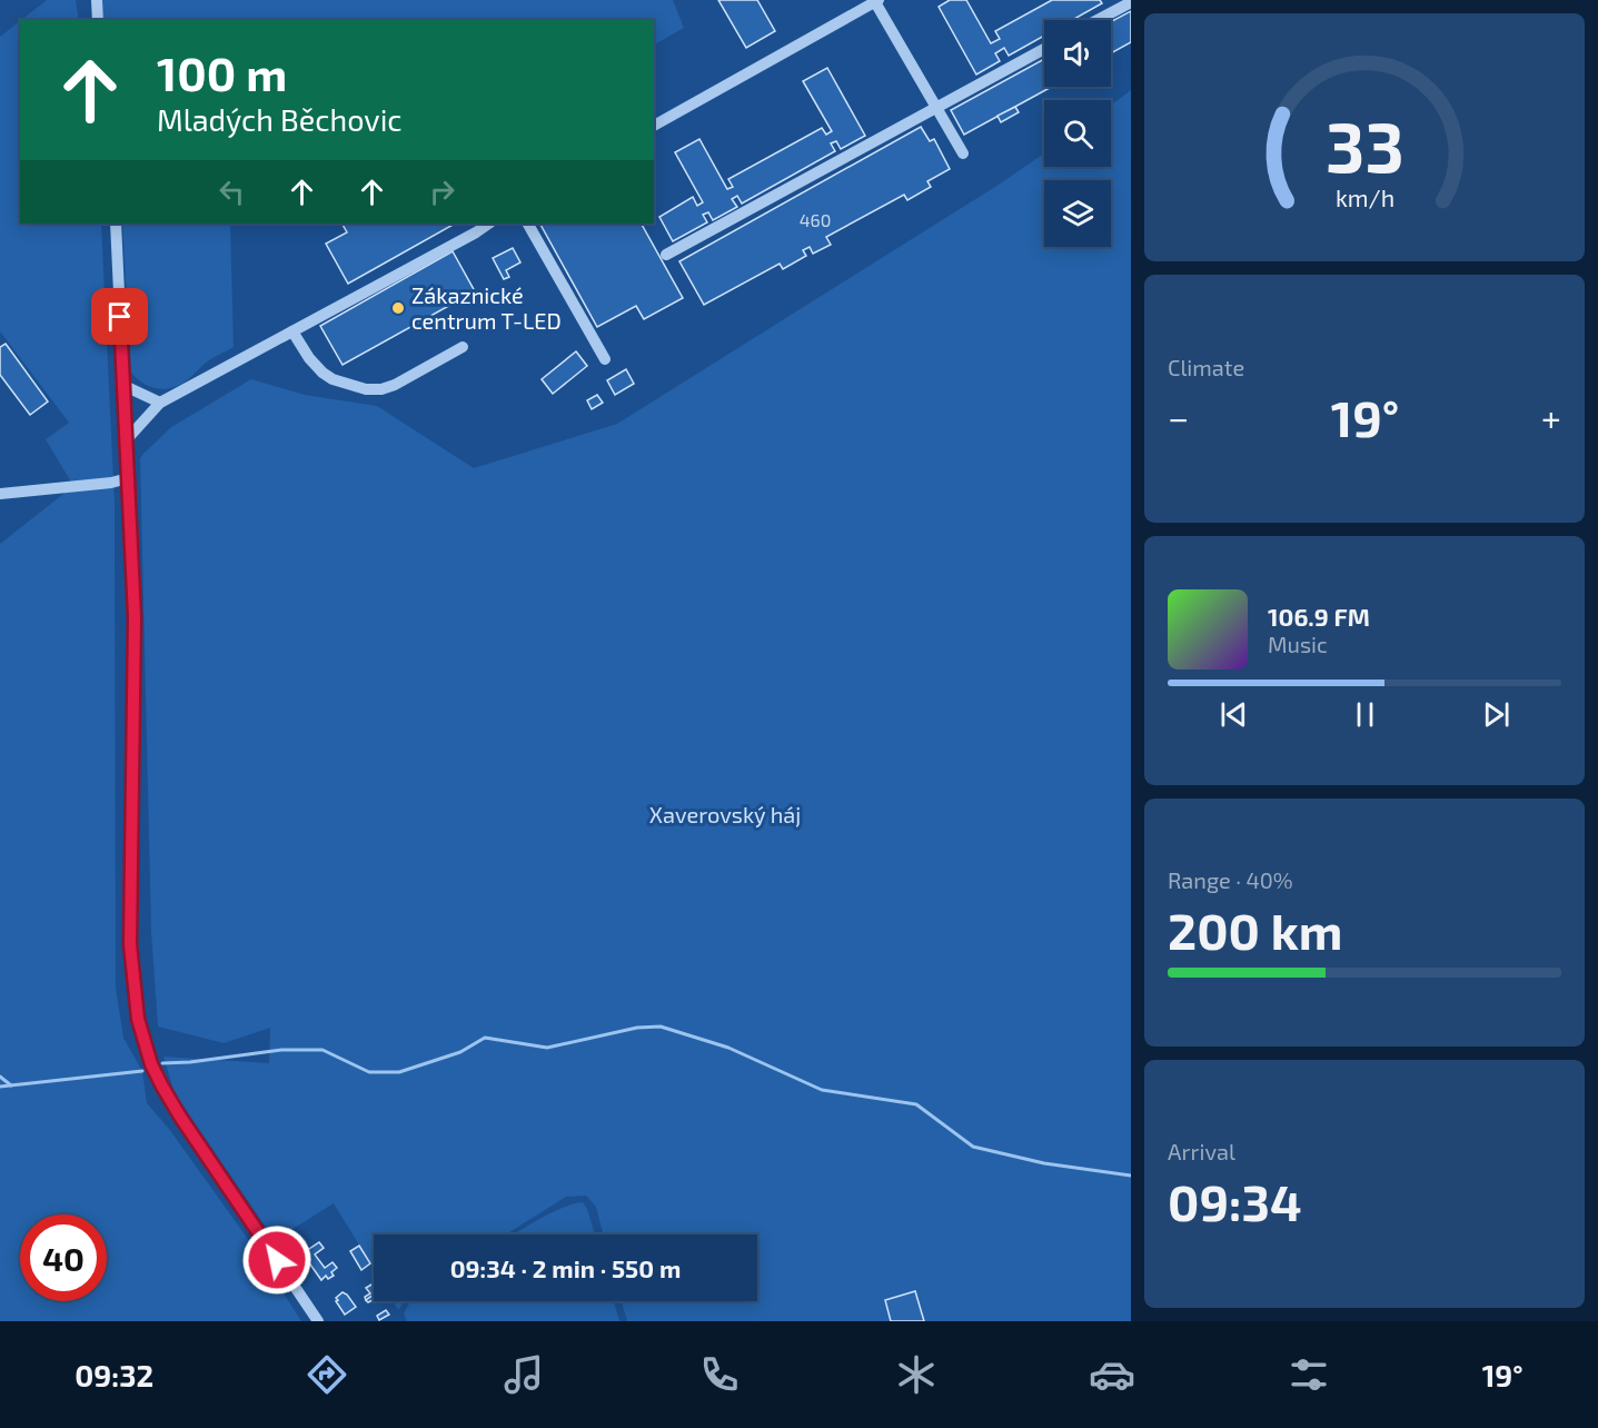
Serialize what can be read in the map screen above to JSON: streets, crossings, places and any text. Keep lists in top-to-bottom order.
{
  "parks": ["Xaverovský háj"],
  "places": ["Zákaznické centrum T-LED"],
  "house_numbers": ["460"],
  "page": {
    "turn": ["100 m", "Mladých Běchovic"],
    "tile": [
      "Climate",
      ["Range · 40%", "200 km"],
      ["Arrival", "09:34"]
    ],
    "heat": ["−", "19°", "+"],
    "song": ["106.9 FM", "Music"],
    "limit": "40",
    "trip": "09:34 · 2 min · 550 m",
    "tabs": ["09:32", "19°"],
    "gauge": ["33", "km/h"]
  }
}
